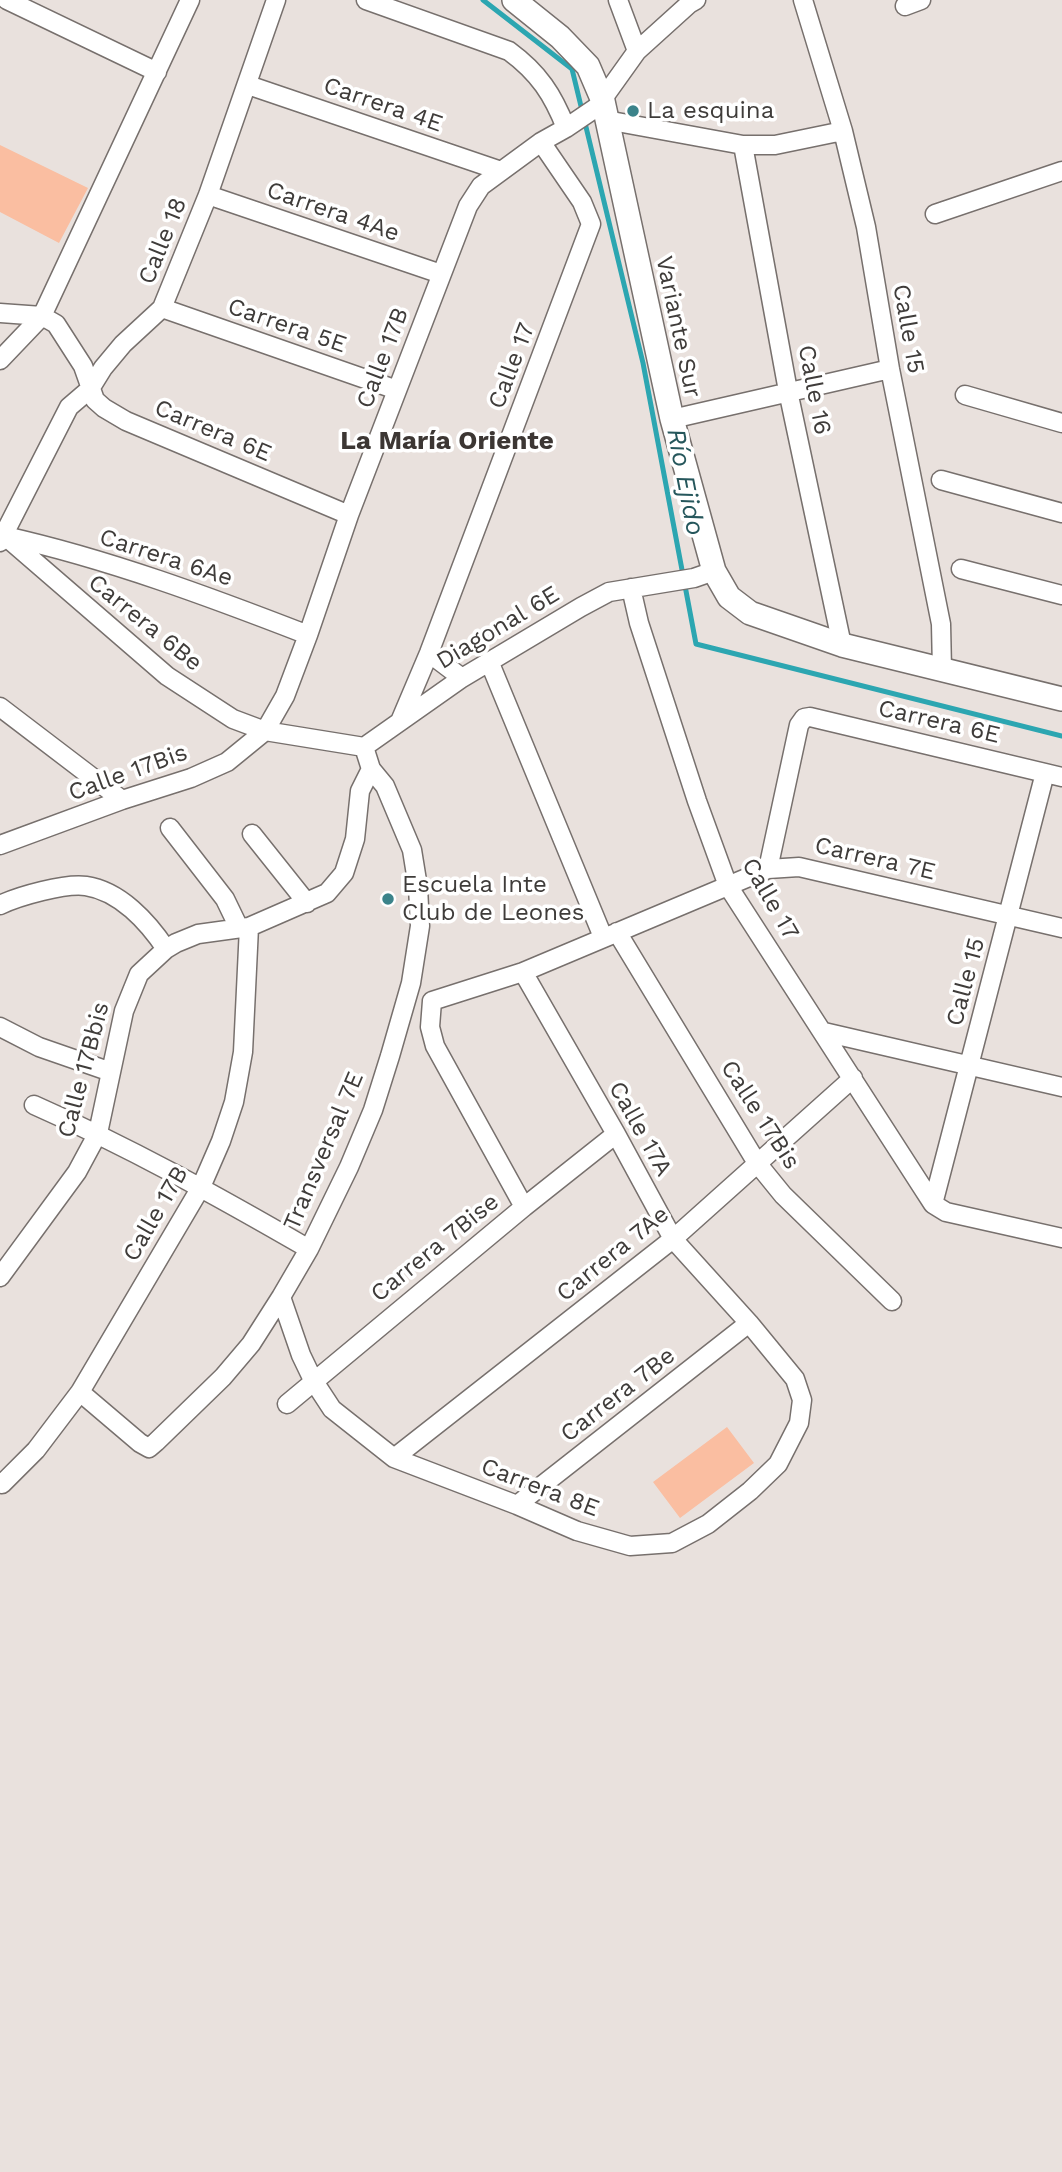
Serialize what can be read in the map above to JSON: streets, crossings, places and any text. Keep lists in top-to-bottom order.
{
  "streets": {
    "main road": ["Variante Sur"],
    "street": [
      "Carrera 4E",
      "Carrera 4Ae",
      "Calle 18",
      "Carrera 5E",
      "Calle 15",
      "Calle 17B",
      "Calle 17",
      "Calle 16",
      "Carrera 6E",
      "Carrera 6Ae",
      "Carrera 6Be",
      "Diagonal 6E",
      "Calle 17Bis",
      "Carrera 7E",
      "Calle 17Bbis",
      "Calle 17A",
      "Transversal 7E",
      "Carrera 7Bise",
      "Carrera 7Ae",
      "Carrera 7Be",
      "Carrera 8E"
    ]
  },
  "crossings": [
    ["Carrera 4E", "Calle 18"],
    ["Carrera 4E", "Calle 17B"],
    ["Carrera 4Ae", "Calle 18"],
    ["Carrera 4Ae", "Calle 17B"],
    ["Calle 18", "Carrera 5E"],
    ["Calle 18", "Carrera 6E"],
    ["Calle 18", "Carrera 6Ae"],
    ["Calle 18", "Carrera 6Be"],
    ["Carrera 5E", "Calle 17B"],
    ["Variante Sur", "Calle 15"],
    ["Variante Sur", "Calle 17B"],
    ["Variante Sur", "Calle 16"],
    ["Variante Sur", "Diagonal 6E"],
    ["Calle 15", "Calle 17"],
    ["Calle 15", "Carrera 6E"],
    ["Calle 15", "Carrera 7E"],
    ["Calle 17B", "Calle 17"],
    ["Calle 17B", "Carrera 6E"],
    ["Calle 17B", "Carrera 6Ae"],
    ["Calle 17B", "Carrera 6Be"],
    ["Calle 17B", "Calle 17Bis"],
    ["Calle 17B", "Calle 17Bbis"],
    ["Calle 17B", "Transversal 7E"],
    ["Calle 17", "Diagonal 6E"],
    ["Calle 17", "Carrera 7E"],
    ["Calle 17", "Carrera 7Ae"],
    ["Carrera 6E", "Carrera 7E"],
    ["Carrera 6Ae", "Carrera 6Be"],
    ["Carrera 6Be", "Diagonal 6E"],
    ["Carrera 6Be", "Calle 17Bis"],
    ["Carrera 6Be", "Transversal 7E"],
    ["Diagonal 6E", "Calle 17Bis"],
    ["Diagonal 6E", "Transversal 7E"],
    ["Calle 17Bis", "Carrera 7E"],
    ["Calle 17Bis", "Carrera 7Ae"],
    ["Carrera 7E", "Calle 17A"],
    ["Calle 17Bbis", "Transversal 7E"],
    ["Calle 17A", "Carrera 7Bise"],
    ["Calle 17A", "Carrera 7Ae"],
    ["Calle 17A", "Carrera 7Be"],
    ["Calle 17A", "Carrera 8E"],
    ["Transversal 7E", "Carrera 8E"],
    ["Carrera 7Bise", "Carrera 8E"],
    ["Carrera 7Ae", "Carrera 8E"],
    ["Carrera 7Be", "Carrera 8E"]
  ],
  "districts": ["La María Oriente"],
  "water": ["Río Ejido"],
  "places": ["La esquina", "Escuela Inte Club de Leones"]
}
